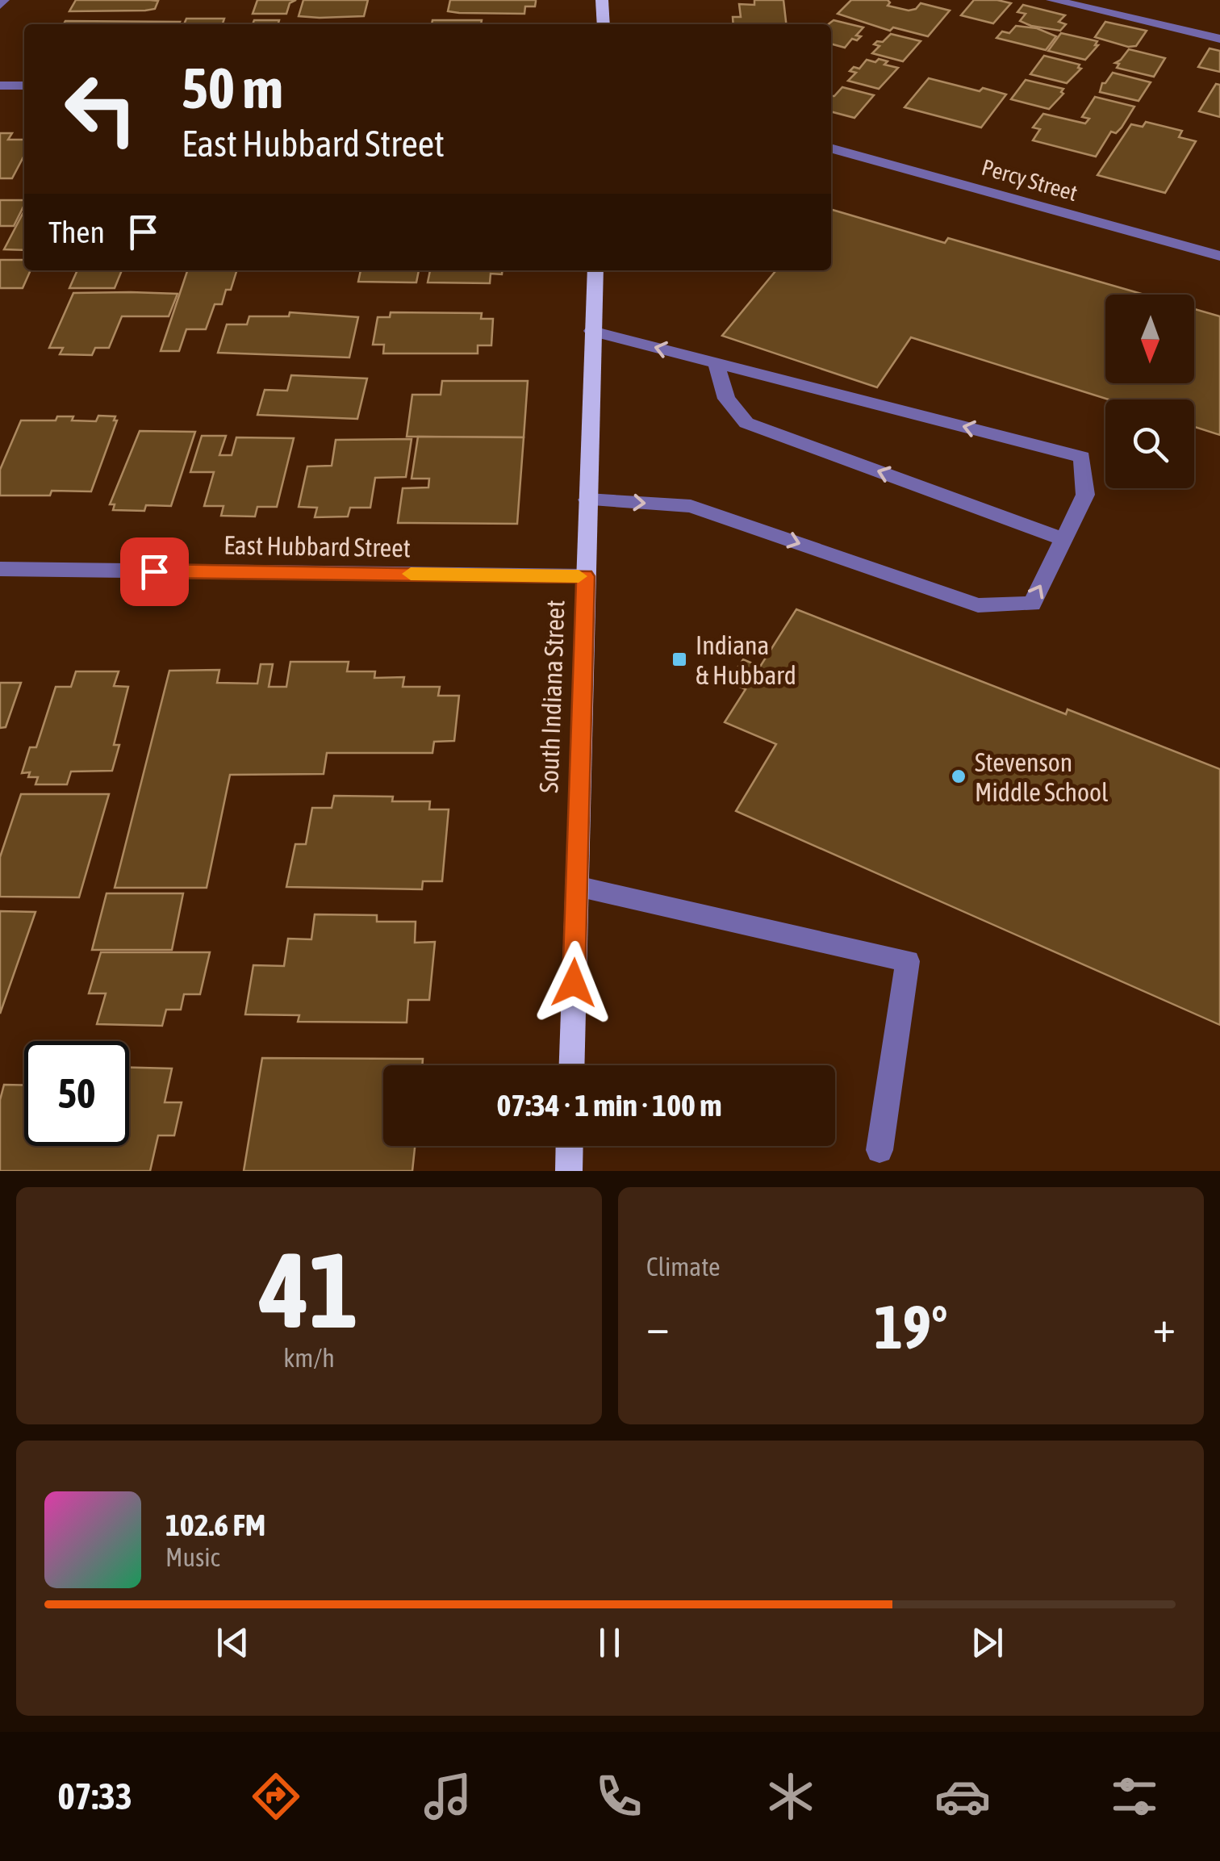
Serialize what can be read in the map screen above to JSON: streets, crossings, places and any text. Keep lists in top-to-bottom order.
{
  "streets": {
    "main road": ["South Indiana Street"],
    "street": ["Percy Street", "East Hubbard Street"]
  },
  "crossings": [
    ["East Hubbard Street", "South Indiana Street"]
  ],
  "places": {
    "transit": ["Indiana & Hubbard"],
    "other": ["Stevenson Middle School"]
  },
  "north": "bottom",
  "page": {
    "turn": ["50 m", "East Hubbard Street"],
    "then": "Then",
    "limit": "50",
    "trip": "07:34 · 1 min · 100 m",
    "tile": [
      ["41", "km/h"],
      "Climate"
    ],
    "heat": ["−", "19°", "+"],
    "song": ["102.6 FM", "Music"],
    "tabs": "07:33"
  }
}
